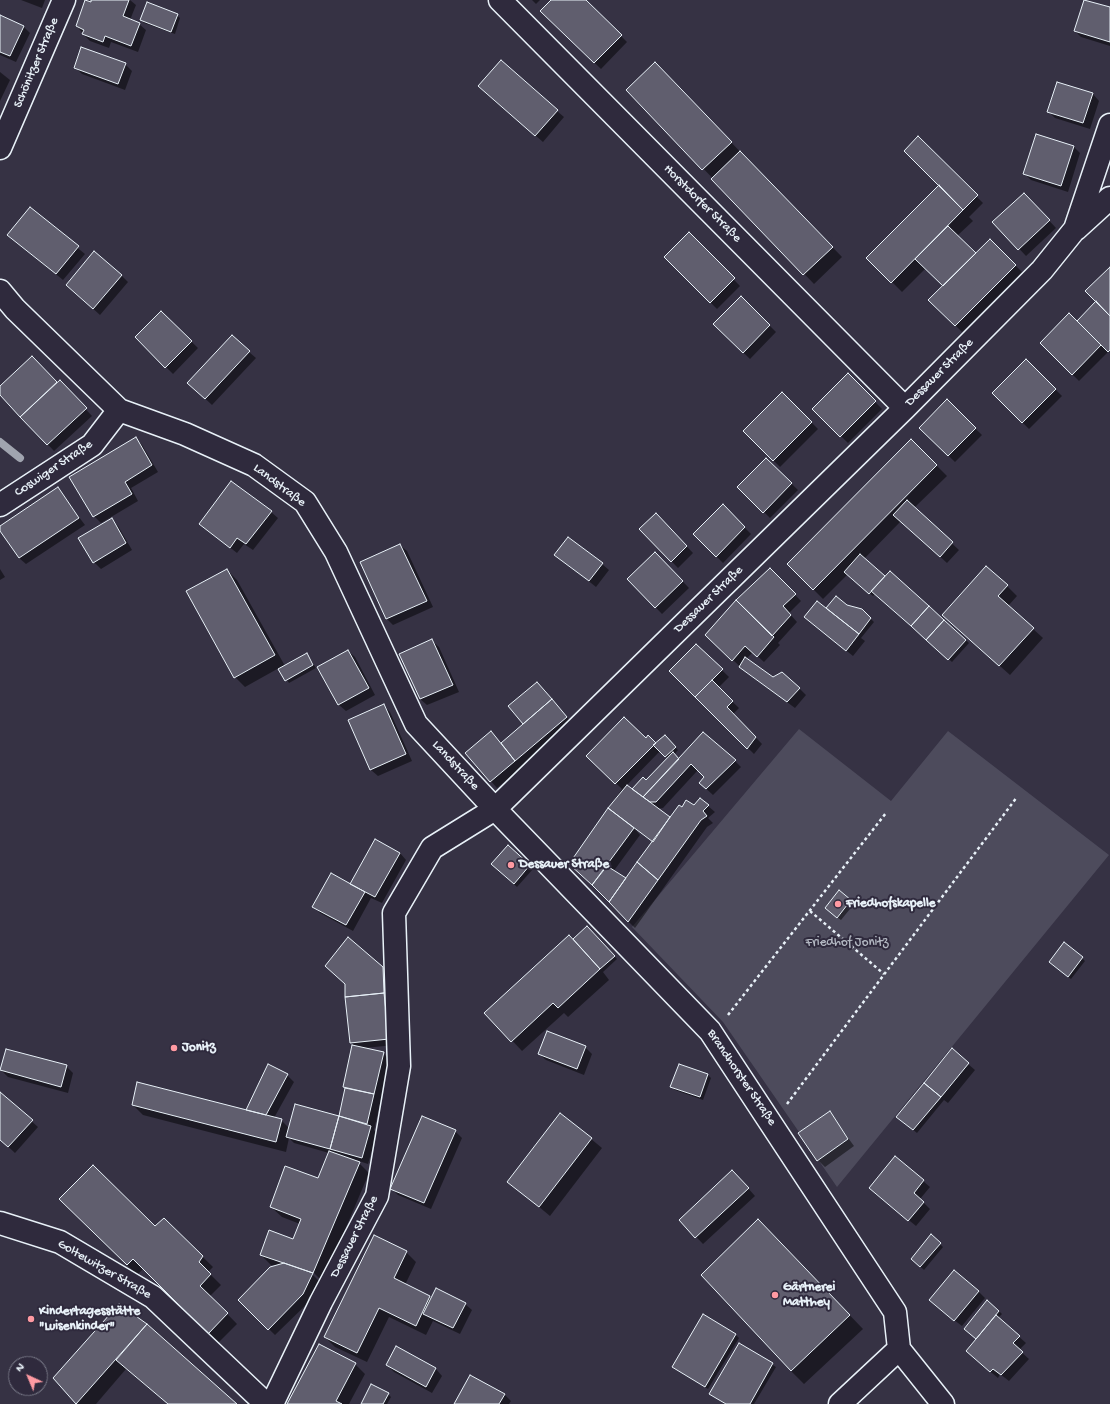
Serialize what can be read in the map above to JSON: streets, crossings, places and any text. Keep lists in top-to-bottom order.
{
  "streets": {
    "street": [
      "Schönitzer Straße",
      "Horstdorfer Straße",
      "Dessauer Straße",
      "Coswiger Straße",
      "Landstraße",
      "Brandhorster Straße",
      "Goltewitzer Straße"
    ]
  },
  "crossings": [
    ["Horstdorfer Straße", "Dessauer Straße"],
    ["Dessauer Straße", "Landstraße"],
    ["Dessauer Straße", "Brandhorster Straße"],
    ["Coswiger Straße", "Landstraße"],
    ["Landstraße", "Brandhorster Straße"]
  ],
  "parks": ["Friedhof Jonitz"],
  "places": [
    "Dessauer Straße",
    "Friedhofskapelle",
    "Jonitz",
    "Gärtnerei Matthey",
    "Kindertagesstätte \"Luisenkinder\""
  ],
  "north": "top left"
}
